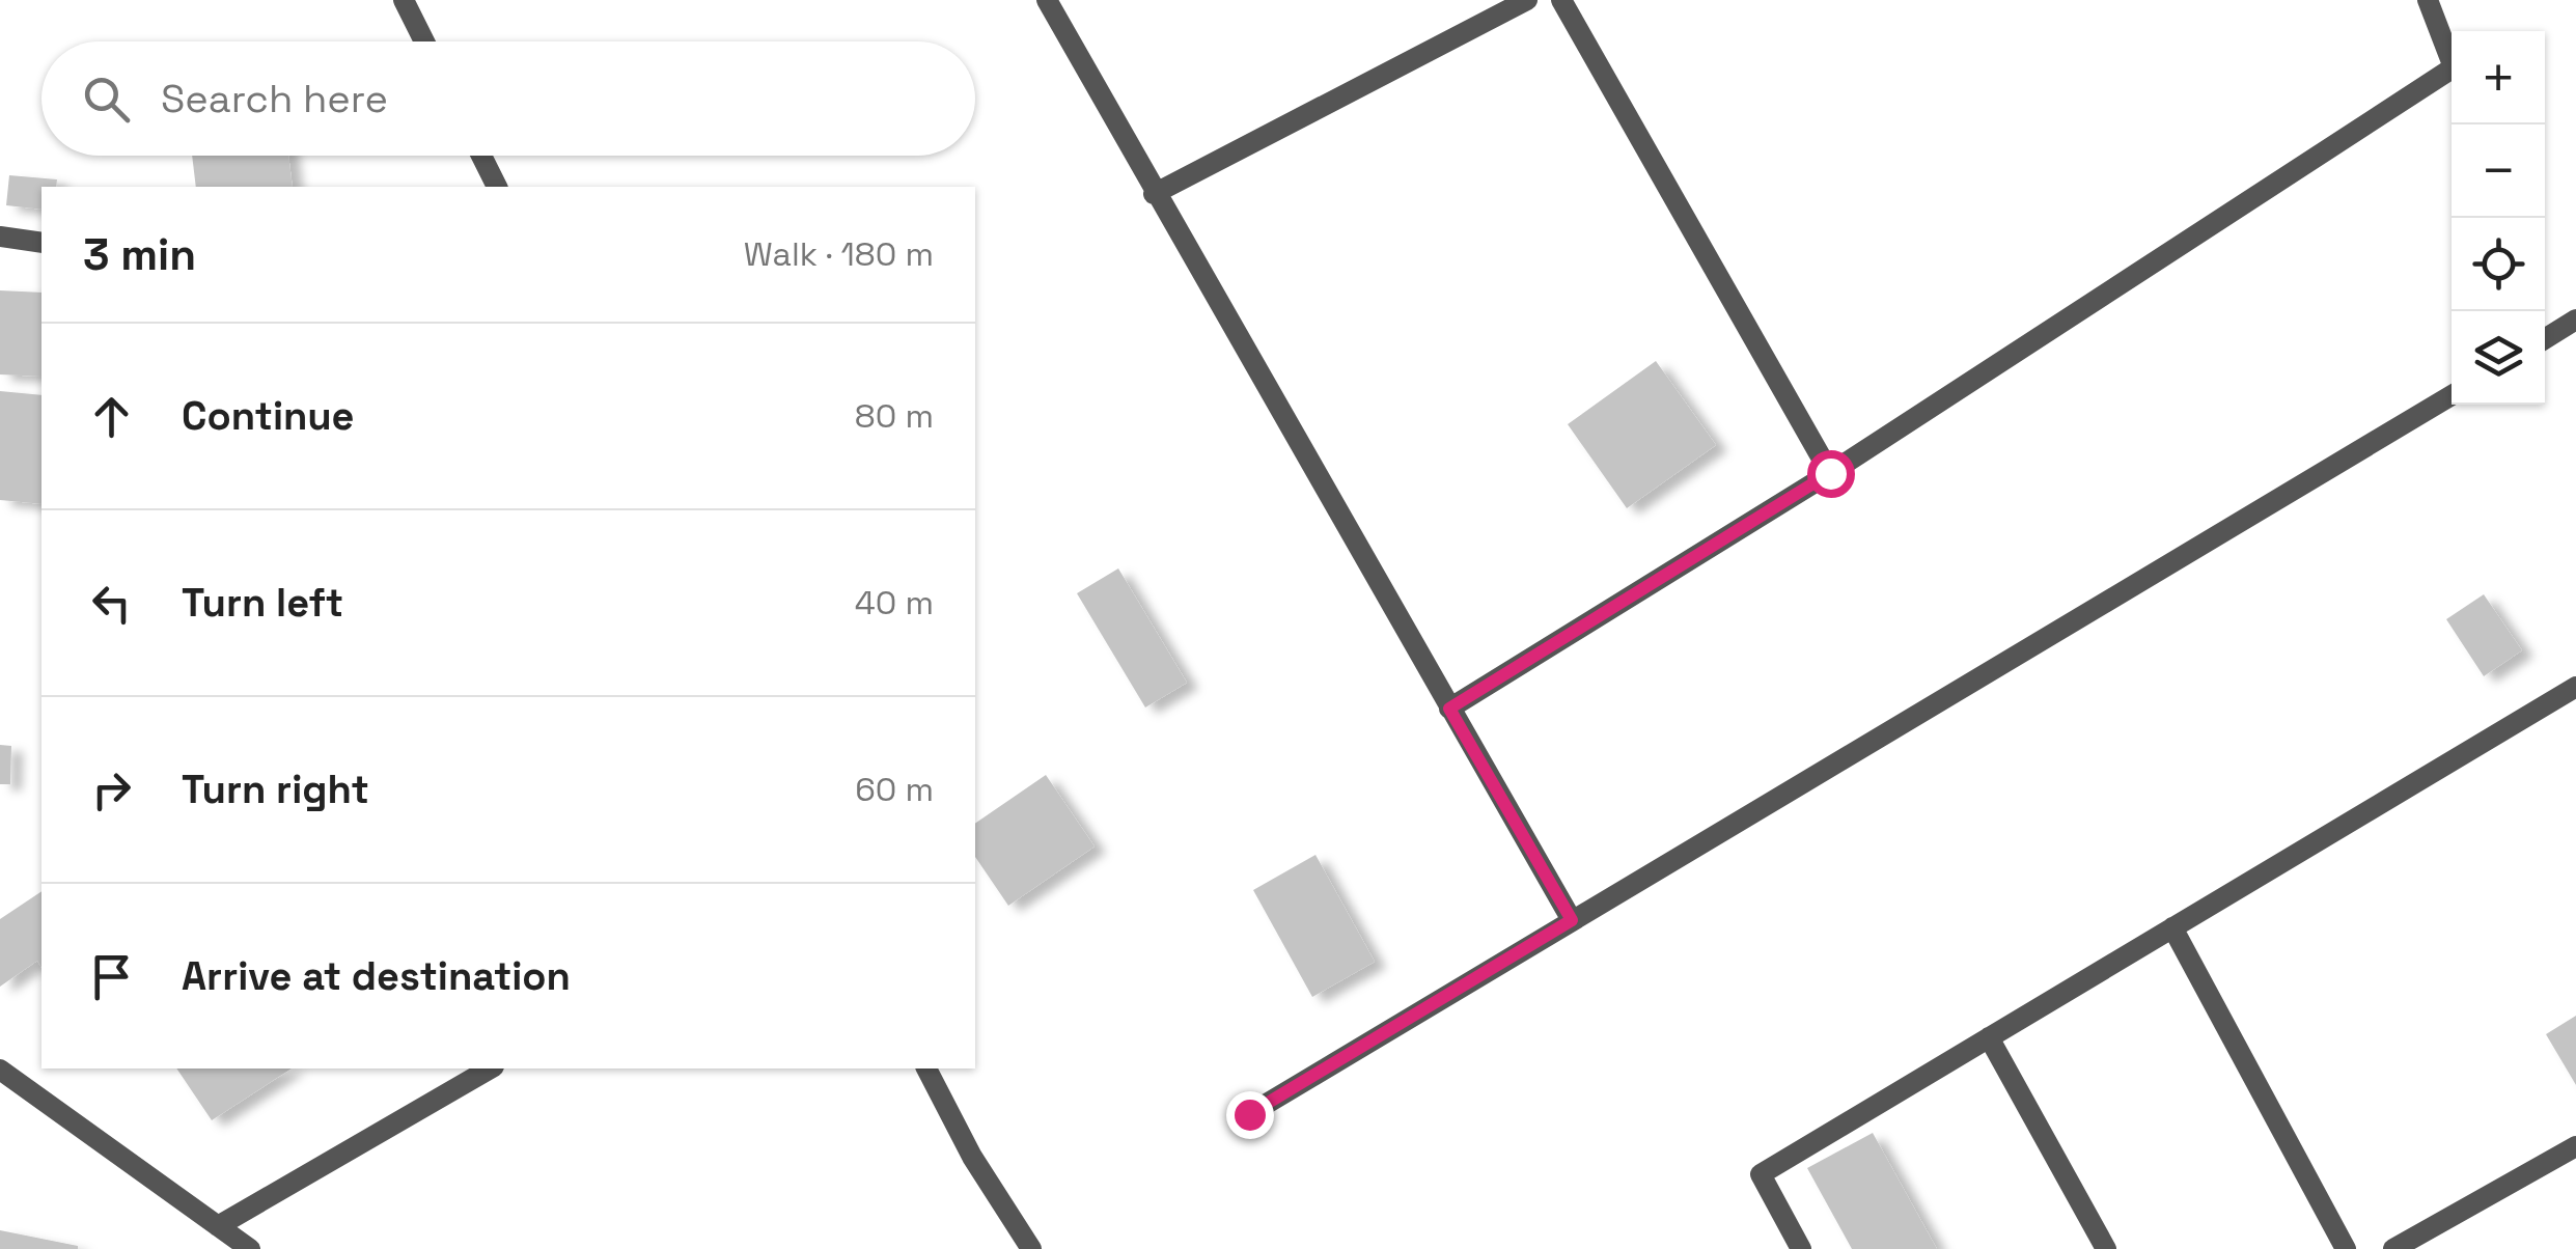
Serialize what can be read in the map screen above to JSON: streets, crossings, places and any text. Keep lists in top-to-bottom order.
{
  "page": {
    "map_buttons": ["+", "−"],
    "search": "Search here",
    "heading": ["3 min", "Walk · 180 m"],
    "list": [
      ["Continue", "80 m"],
      ["Turn left", "40 m"],
      ["Turn right", "60 m"],
      "Arrive at destination"
    ]
  }
}
